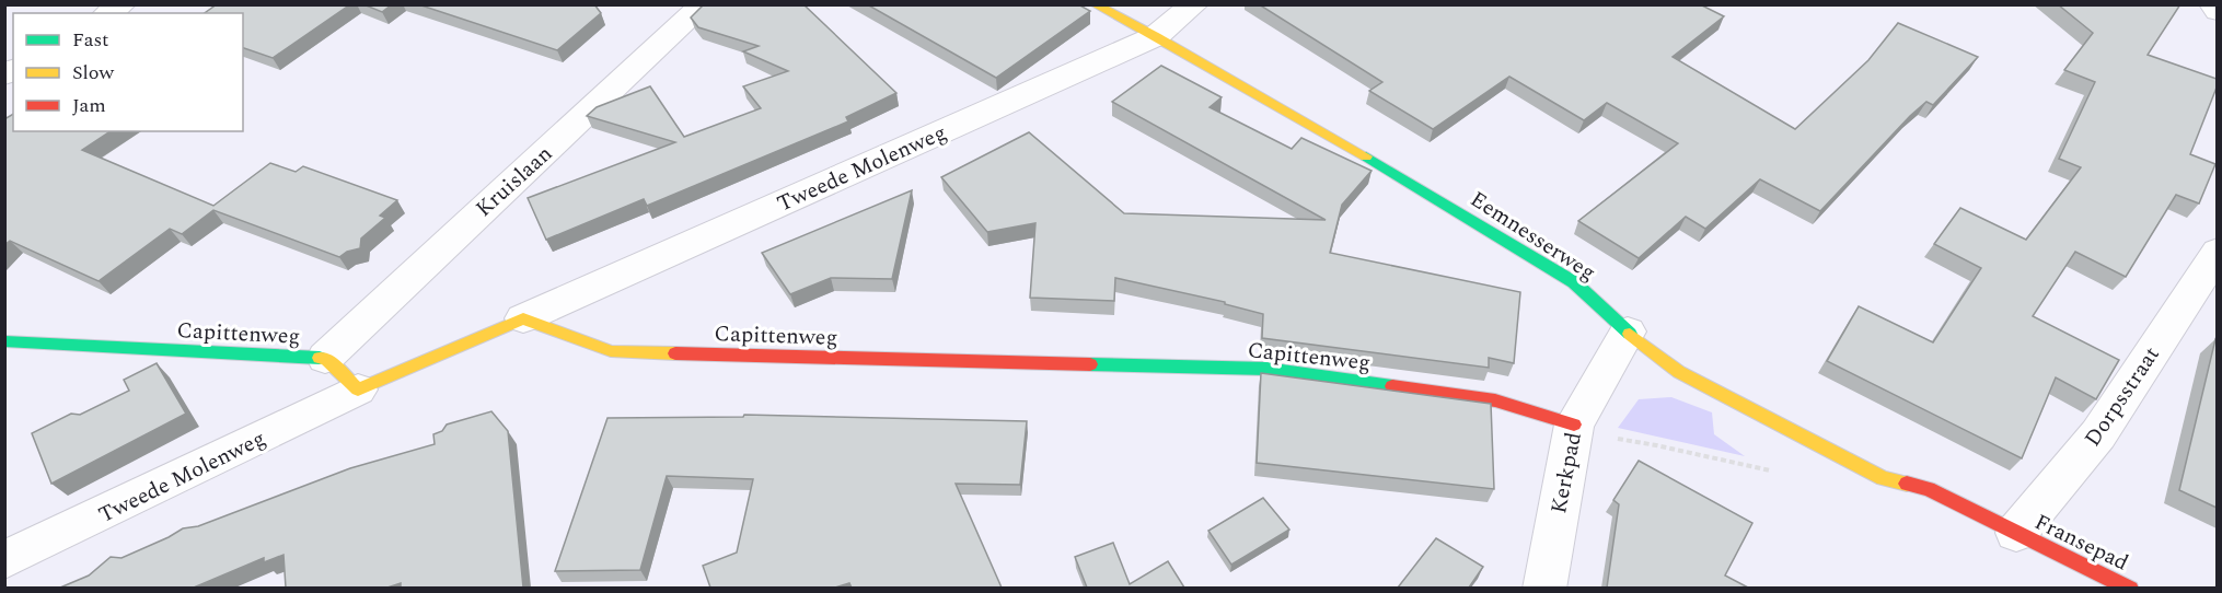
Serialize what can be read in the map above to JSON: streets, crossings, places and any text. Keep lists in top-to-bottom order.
{
  "streets": {
    "street": [
      "Tweede Molenweg",
      "Kruislaan",
      "Eemnesserweg",
      "Capittenweg",
      "Dorpsstraat",
      "Kerkpad",
      "Fransepad"
    ]
  },
  "crossings": [
    ["Tweede Molenweg", "Eemnesserweg"],
    ["Tweede Molenweg", "Capittenweg"],
    ["Kruislaan", "Capittenweg"],
    ["Eemnesserweg", "Dorpsstraat"],
    ["Eemnesserweg", "Kerkpad"],
    ["Eemnesserweg", "Fransepad"],
    ["Capittenweg", "Kerkpad"],
    ["Dorpsstraat", "Fransepad"]
  ],
  "legend": ["Fast", "Slow", "Jam"]
}
